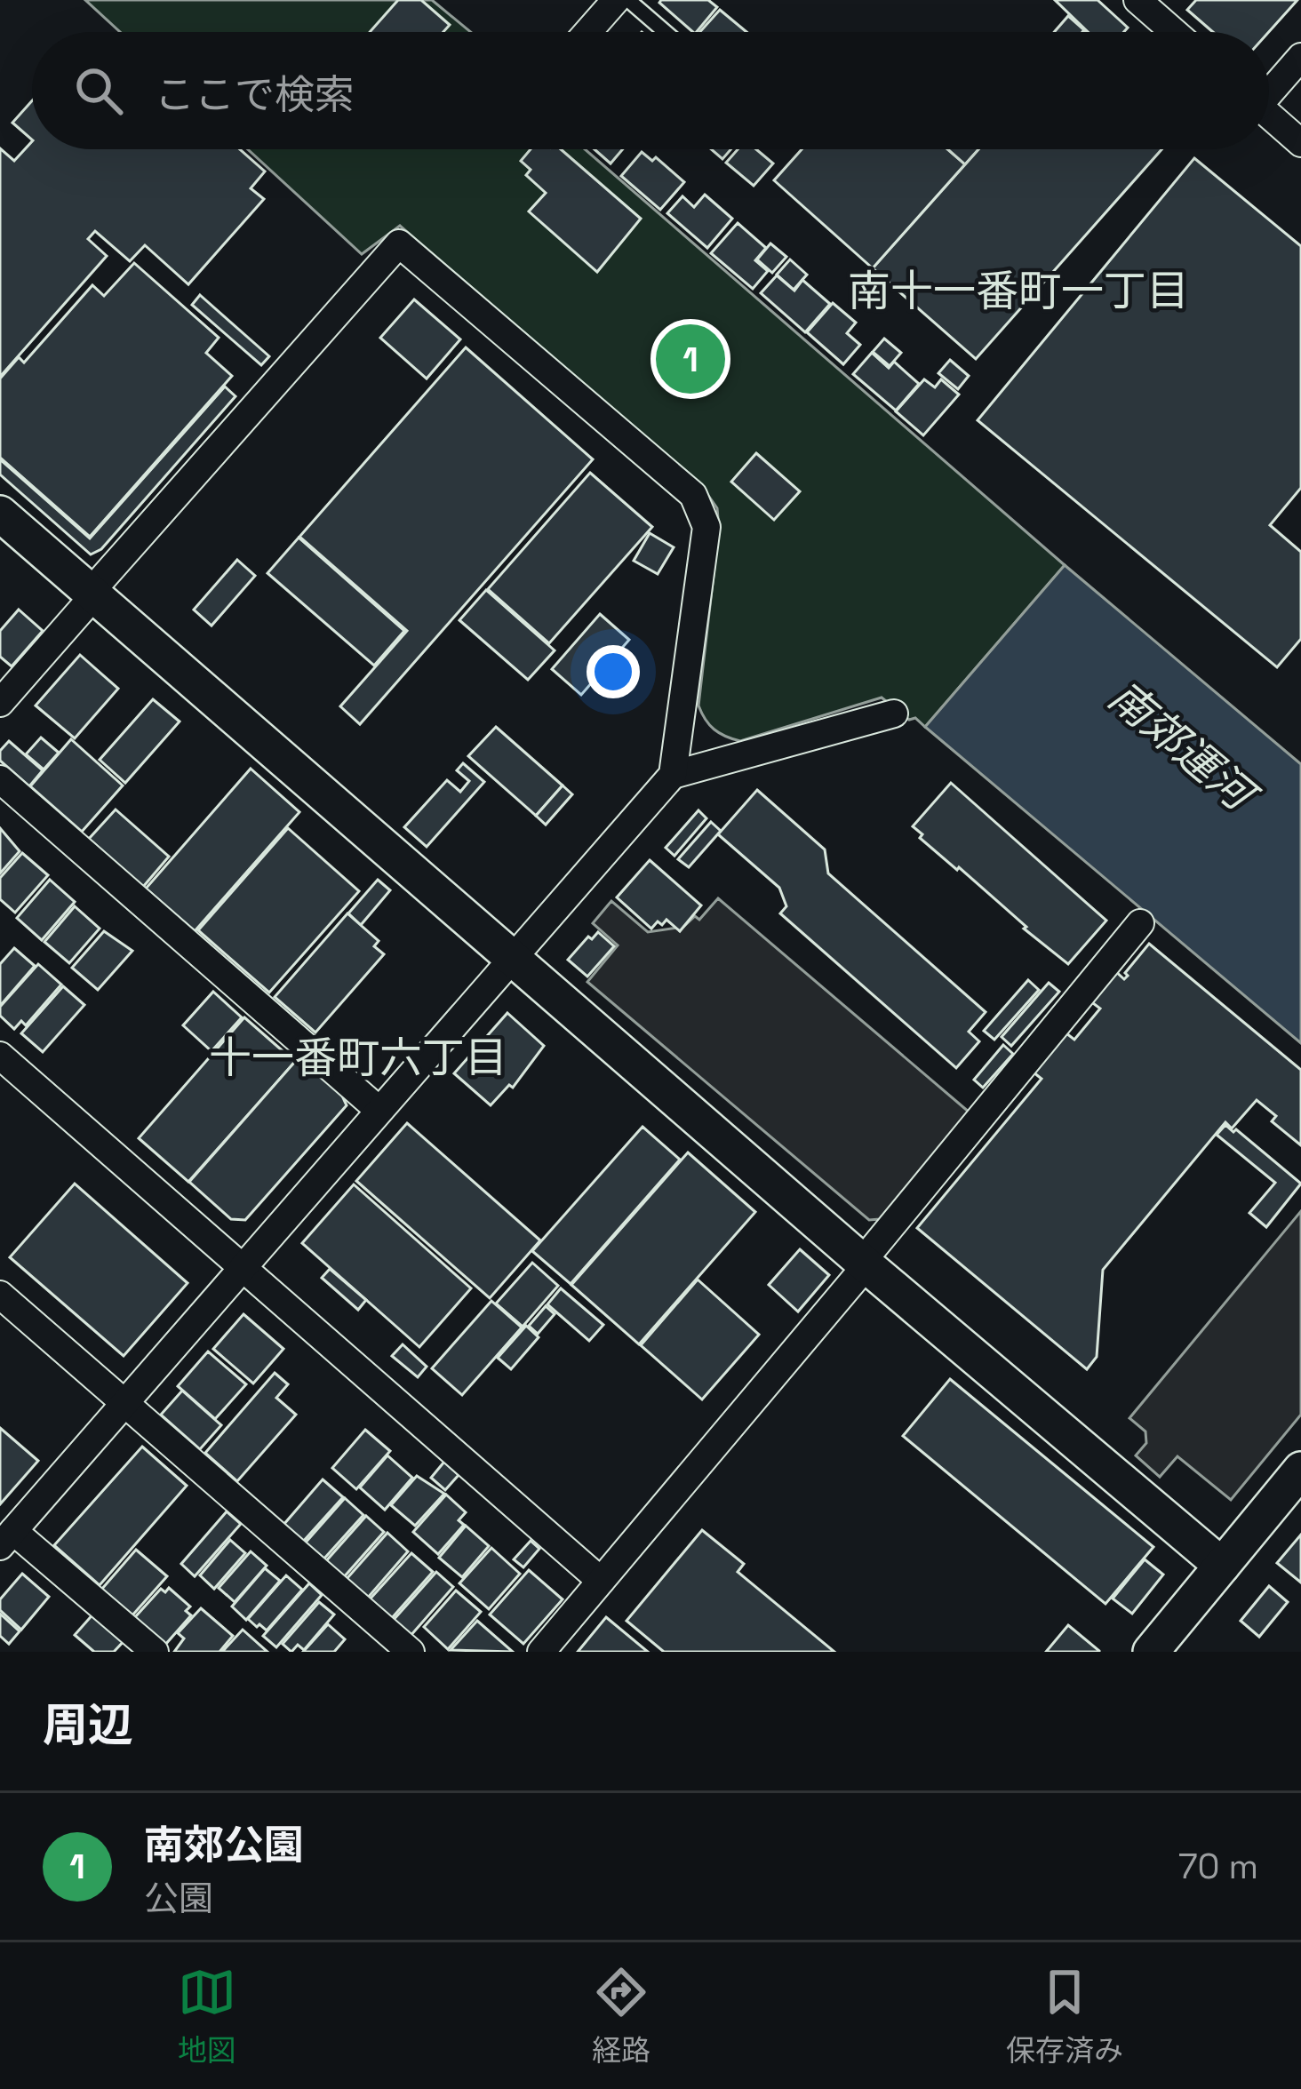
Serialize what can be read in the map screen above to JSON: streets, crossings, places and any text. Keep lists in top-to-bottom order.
{
  "districts": ["南十一番町一丁目", "十一番町六丁目"],
  "water": ["南郊運河"],
  "page": {
    "search": "ここで検索",
    "pins": "1",
    "heading": "周辺",
    "list": [
      {
        "mark": "1",
        "name": "南郊公園",
        "note": "公園",
        "value": "70 m"
      }
    ],
    "nav": ["地図", "経路", "保存済み"]
  }
}
